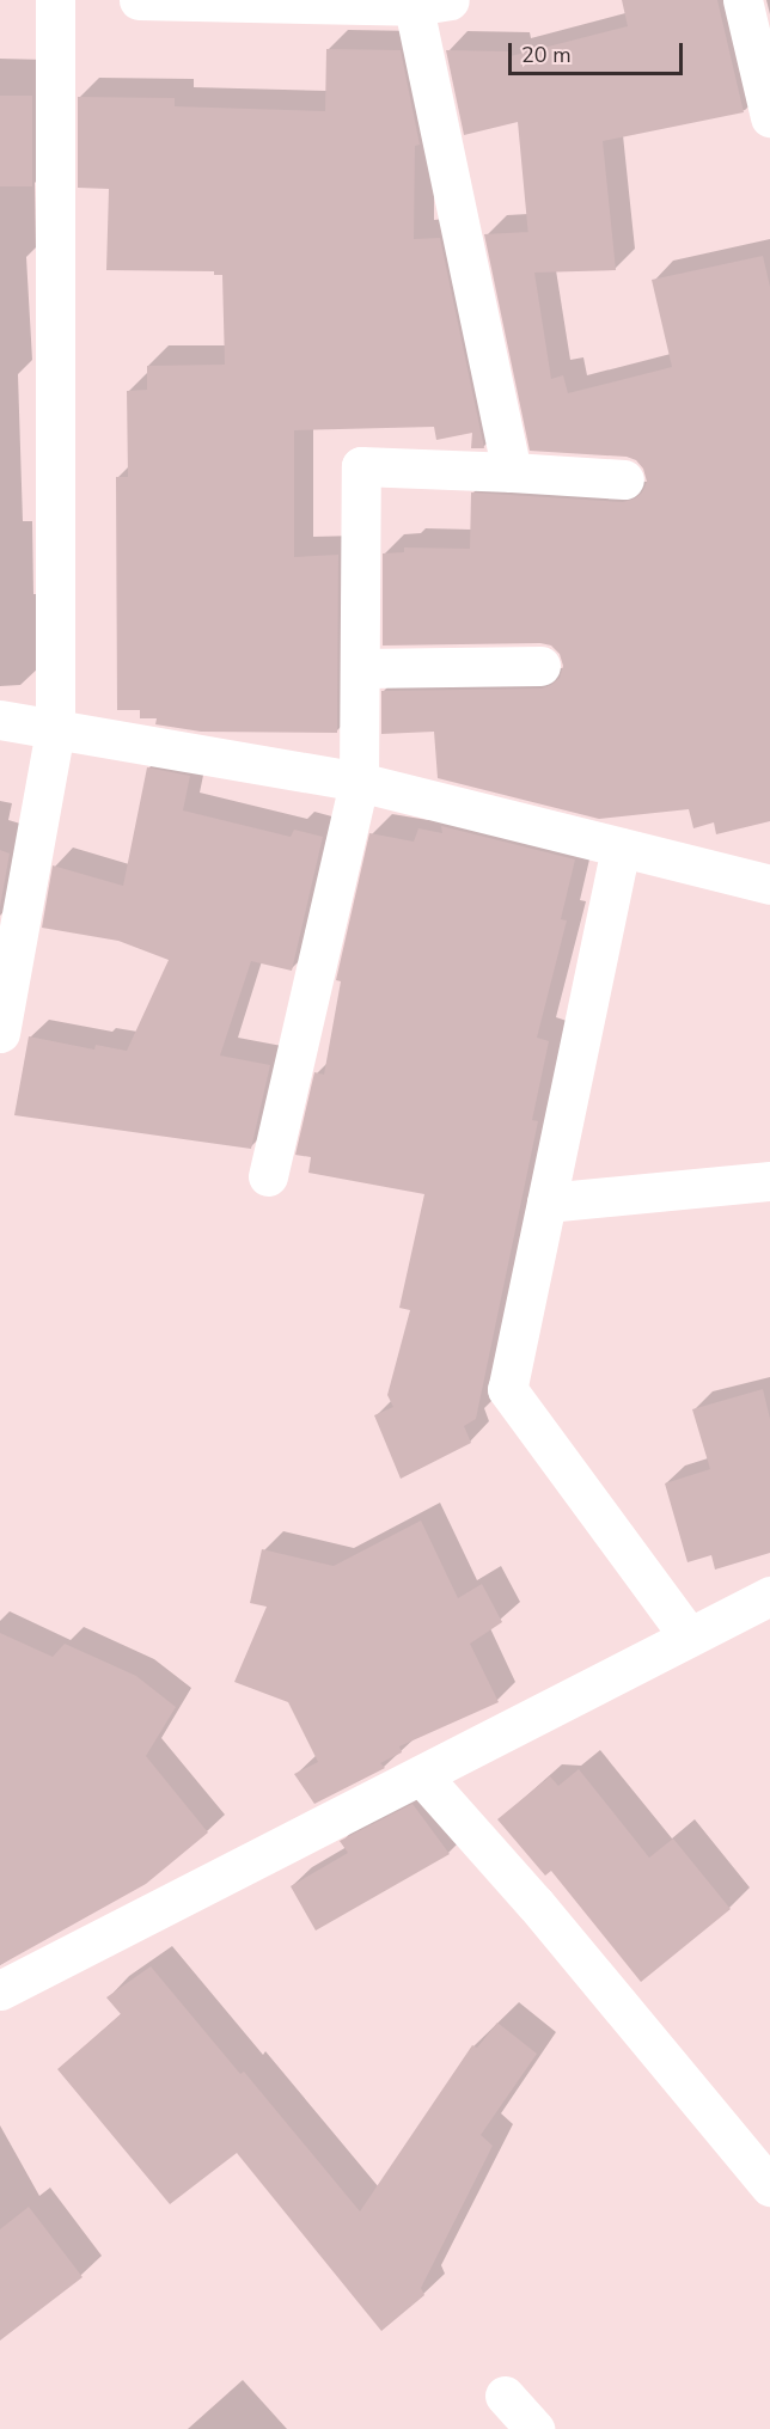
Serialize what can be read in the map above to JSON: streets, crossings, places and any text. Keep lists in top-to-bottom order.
{
  "scale_bar": "20 m"
}
